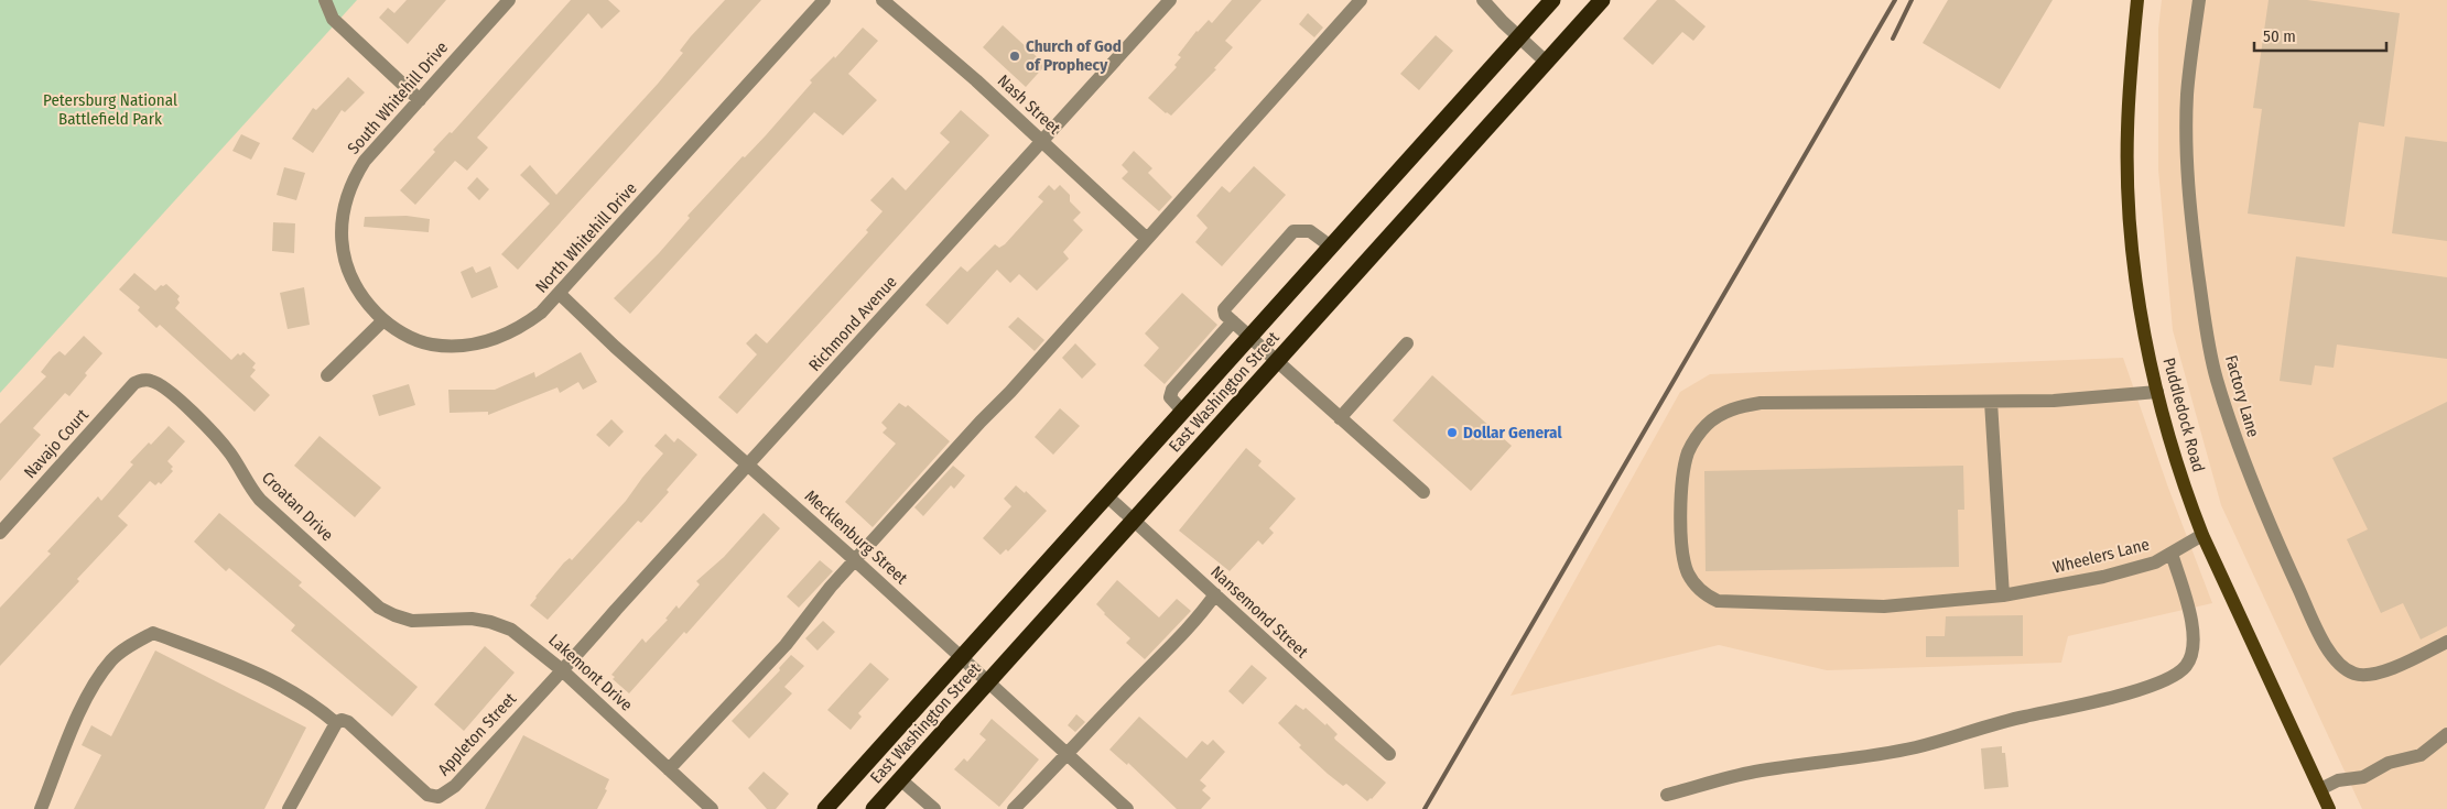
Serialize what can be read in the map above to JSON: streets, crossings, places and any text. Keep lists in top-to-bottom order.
{
  "streets": {
    "highway": ["East Washington Street"],
    "main road": ["Puddledock Road"],
    "street": [
      "South Whitehill Drive",
      "Nash Street",
      "North Whitehill Drive",
      "Richmond Avenue",
      "Factory Lane",
      "Navajo Court",
      "Croatan Drive",
      "Mecklenburg Street",
      "Wheelers Lane",
      "Nansemond Street",
      "Lakemont Drive",
      "Appleton Street"
    ]
  },
  "crossings": [
    ["South Whitehill Drive", "North Whitehill Drive"],
    ["Nash Street", "Richmond Avenue"],
    ["North Whitehill Drive", "Mecklenburg Street"],
    ["Richmond Avenue", "Mecklenburg Street"],
    ["Richmond Avenue", "Lakemont Drive"],
    ["Richmond Avenue", "Appleton Street"],
    ["East Washington Street", "Mecklenburg Street"],
    ["East Washington Street", "Nansemond Street"],
    ["Puddledock Road", "Wheelers Lane"],
    ["Navajo Court", "Croatan Drive"],
    ["Croatan Drive", "Lakemont Drive"],
    ["Lakemont Drive", "Appleton Street"]
  ],
  "parks": ["Petersburg National Battlefield Park"],
  "places": ["Church of God of Prophecy", "Dollar General"],
  "scale_bar": "50 m"
}
